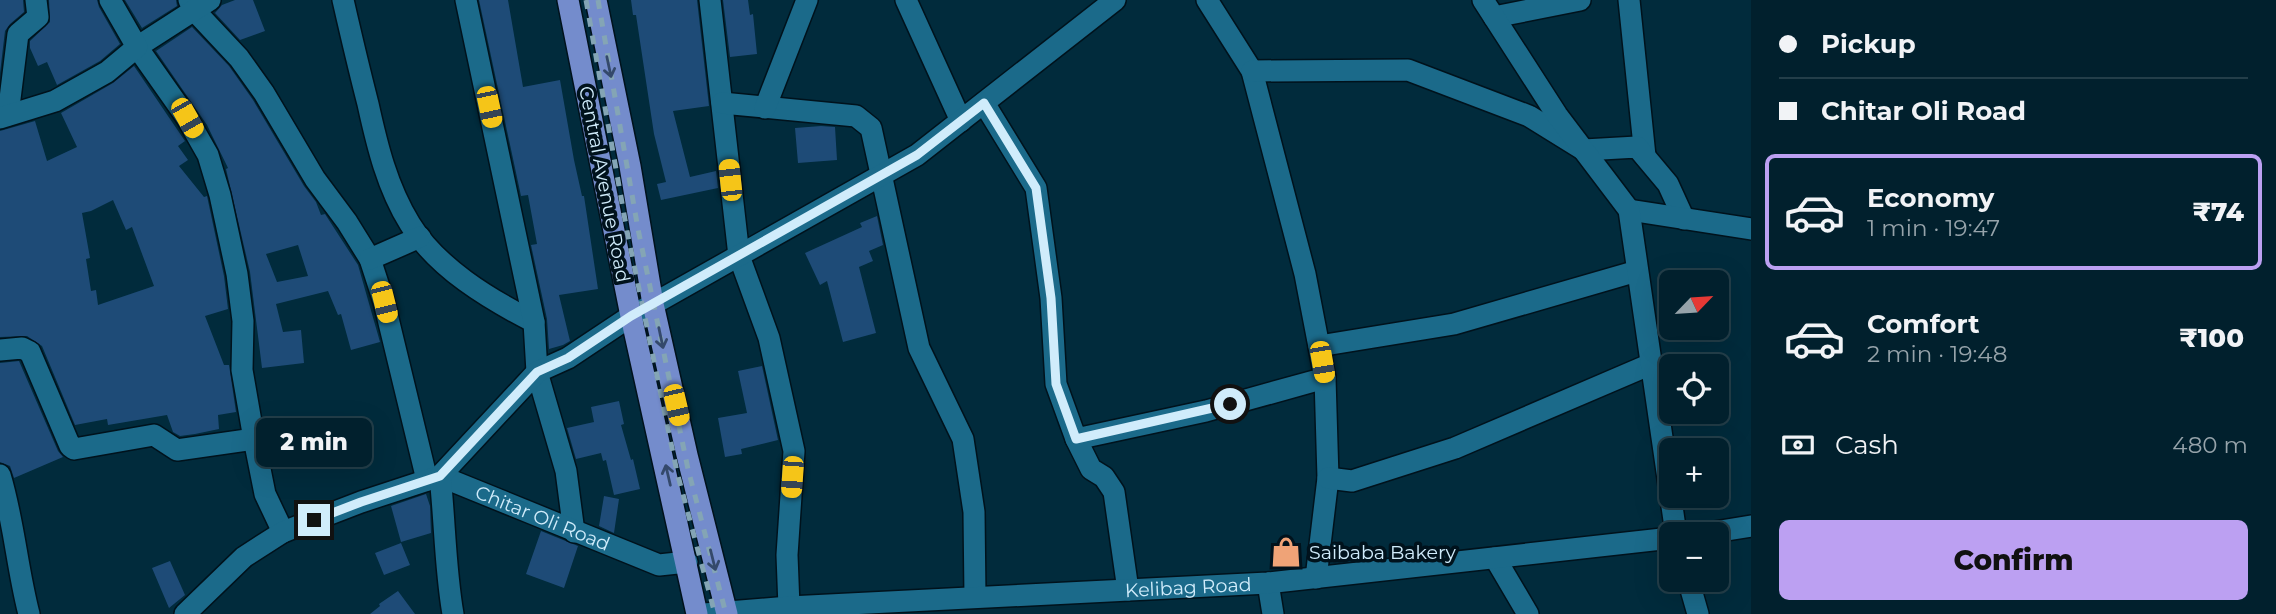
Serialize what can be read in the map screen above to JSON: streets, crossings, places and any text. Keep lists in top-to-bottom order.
{
  "streets": {
    "main road": ["Central Avenue Road"],
    "street": ["Chitar Oli Road", "Kelibag Road"]
  },
  "crossings": [
    ["Central Avenue Road", "Chitar Oli Road"]
  ],
  "places": {
    "shop": ["Saibaba Bakery"]
  },
  "north": "top right",
  "page": {
    "banner": ["Pickup", "Chitar Oli Road"],
    "list": [
      {
        "name": "Economy",
        "note": "1 min · 19:47",
        "value": "₹74"
      },
      {
        "name": "Comfort",
        "note": "2 min · 19:48",
        "value": "₹100"
      }
    ],
    "map_buttons": ["+", "−"],
    "pay": ["Cash", "480 m"],
    "bubble": "2 min",
    "buttons": "Confirm"
  }
}
